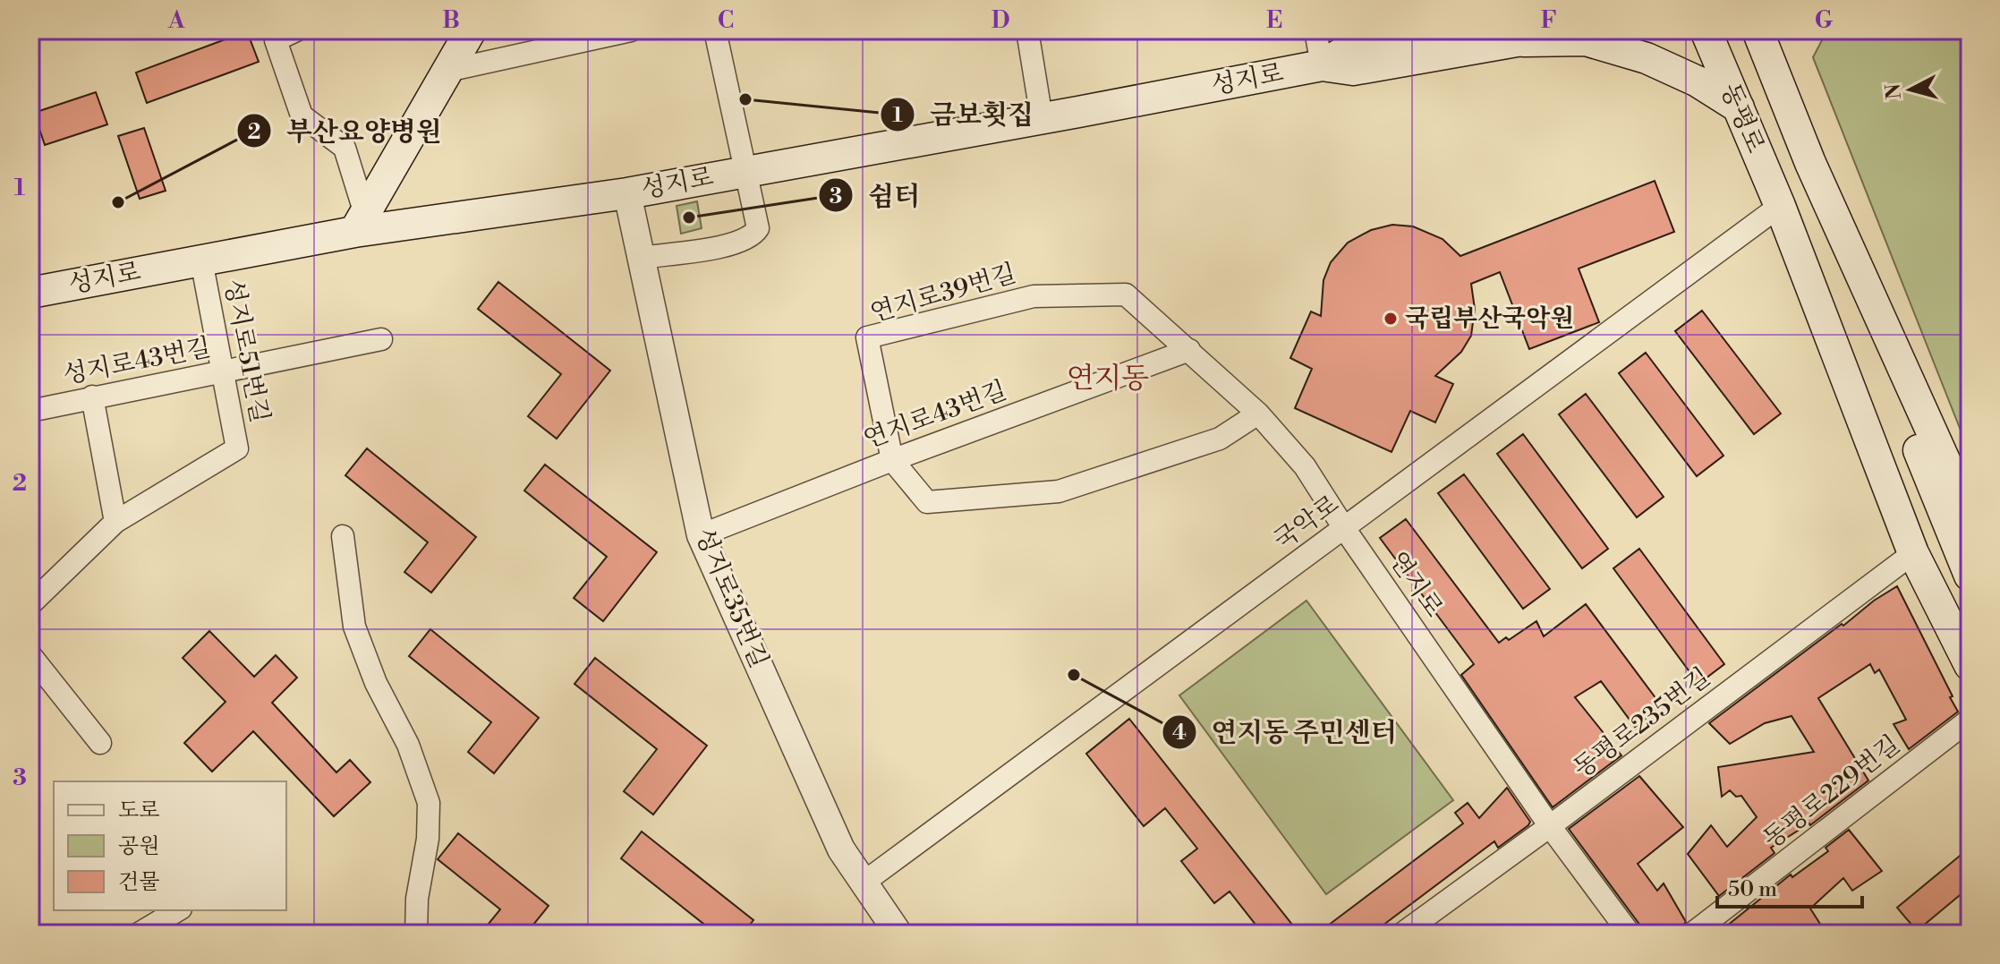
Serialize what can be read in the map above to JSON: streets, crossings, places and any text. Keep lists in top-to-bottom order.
{
  "streets": {
    "main road": ["성지로", "동평로"],
    "street": [
      "연지로39번길",
      "성지로51번길",
      "성지로43번길",
      "연지로43번길",
      "국악로",
      "연지로",
      "성지로35번길",
      "동평로235번길",
      "동평로229번길"
    ]
  },
  "crossings": [
    ["성지로", "동평로"],
    ["성지로", "성지로51번길"],
    ["성지로", "성지로35번길"],
    ["동평로", "국악로"],
    ["연지로39번길", "연지로43번길"],
    ["연지로39번길", "연지로"],
    ["성지로51번길", "성지로43번길"],
    ["연지로43번길", "연지로"],
    ["연지로43번길", "성지로35번길"],
    ["국악로", "연지로"],
    ["국악로", "성지로35번길"],
    ["연지로", "동평로235번길"]
  ],
  "districts": ["연지동"],
  "places": [
    "금보횟집",
    "부산요양병원",
    "쉼터",
    "국립부산국악원",
    "연지동 주민센터"
  ],
  "legend": ["도로", "공원", "건물"],
  "scale_bar": "50 m",
  "north": "left",
  "grid": {
    "columns": [
      "A",
      "B",
      "C",
      "D",
      "E",
      "F",
      "G"
    ],
    "rows": ["1", "2", "3"]
  }
}
